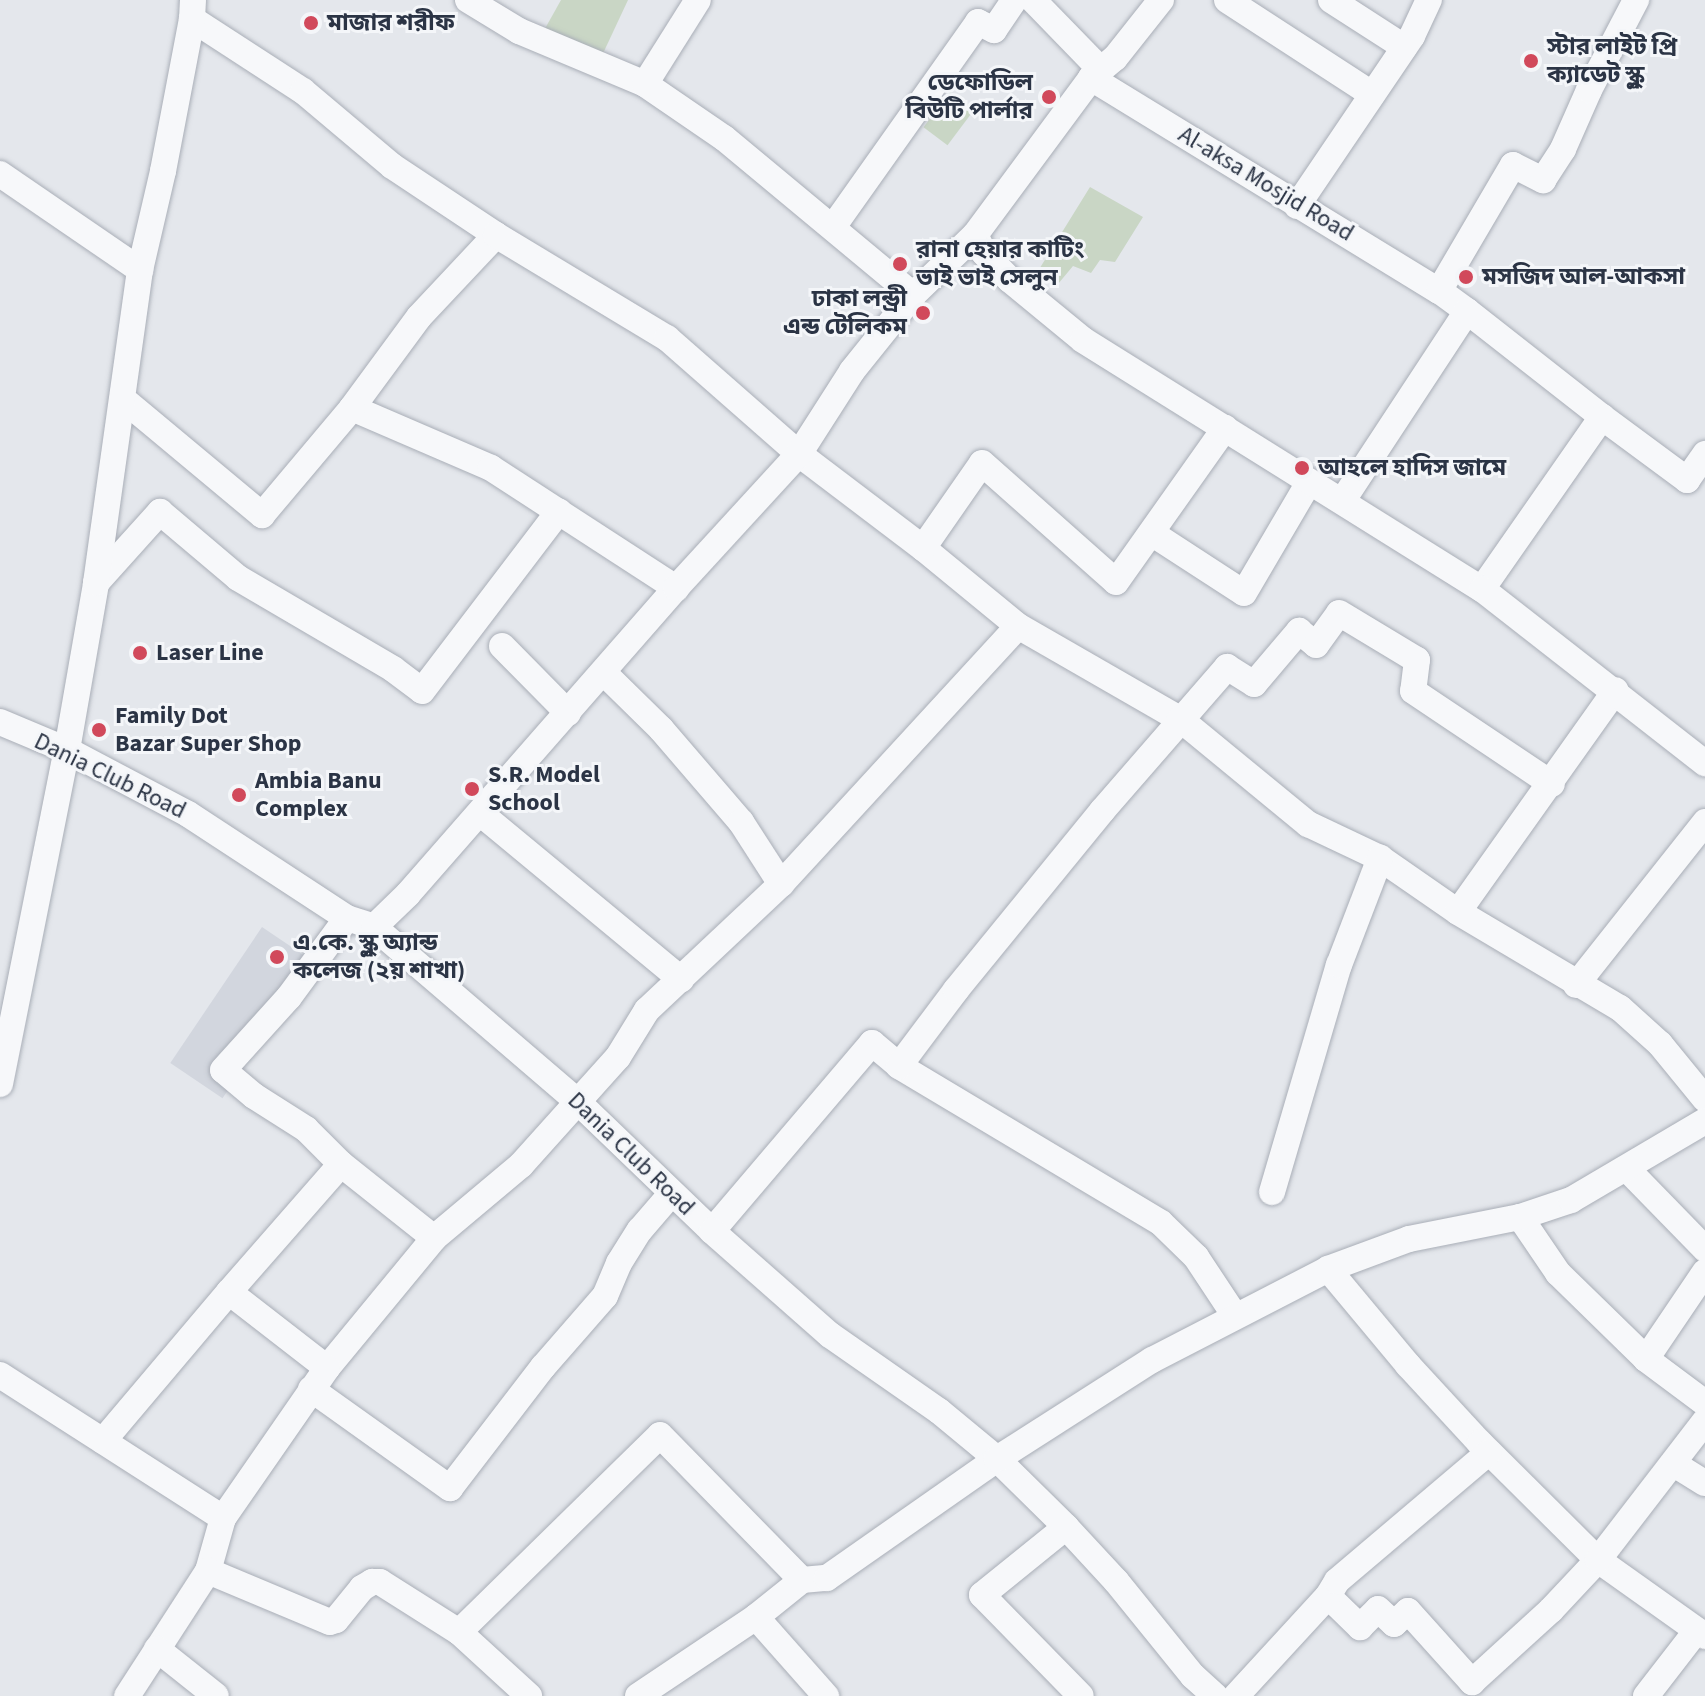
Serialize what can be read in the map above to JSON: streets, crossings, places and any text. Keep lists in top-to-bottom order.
{
  "streets": {
    "street": ["Al-aksa Mosjid Road", "Dania Club Road"]
  },
  "places": [
    "মাজার শরীফ",
    "স্টার লাইট প্রি ক্যাডেট স্কুল",
    "ডেফোডিল বিউটি পার্লার",
    "রানা হেয়ার কাটিং ভাই ভাই সেলুন",
    "মসজিদ আল-আকসা",
    "ঢাকা লন্ড্রী এন্ড টেলিকম",
    "আহলে হাদিস জামে",
    "Laser Line",
    "Family Dot Bazar Super Shop",
    "S.R. Model School",
    "Ambia Banu Complex",
    "এ.কে. স্কুল অ্যান্ড কলেজ (২য় শাখা)"
  ]
}
